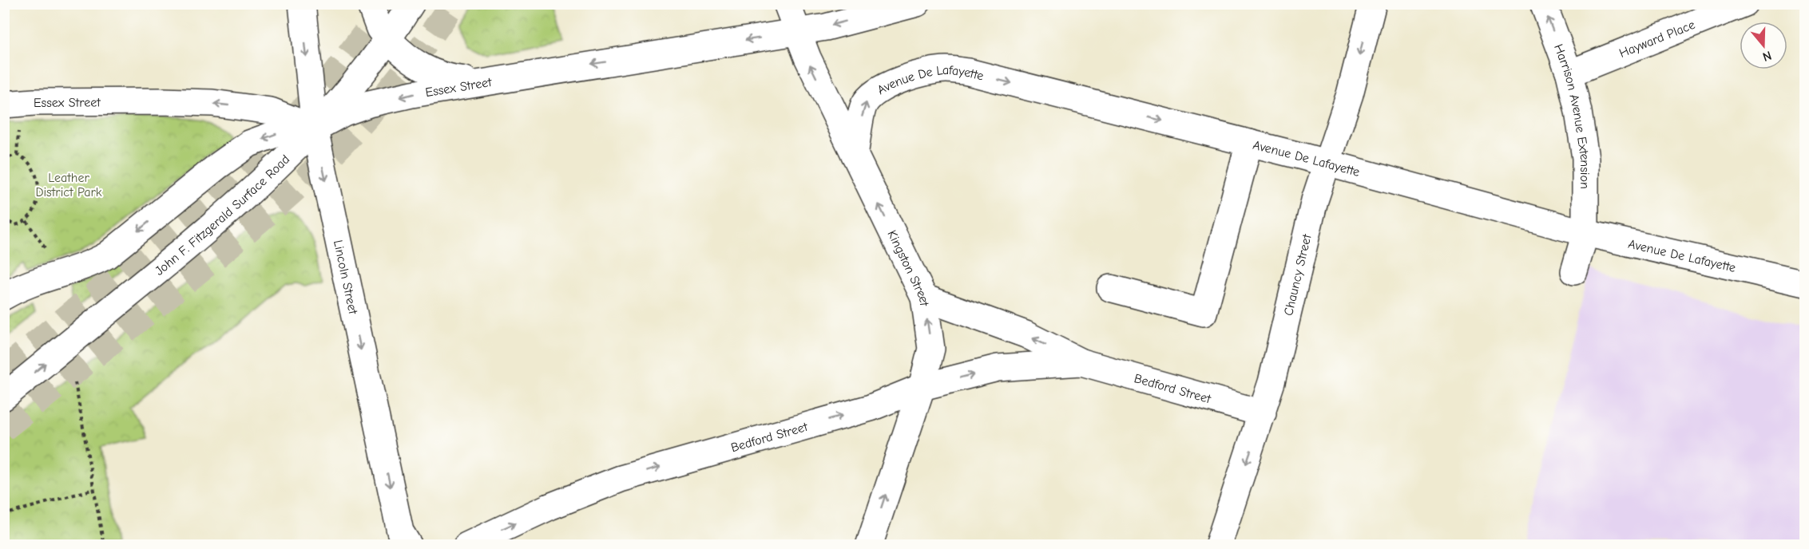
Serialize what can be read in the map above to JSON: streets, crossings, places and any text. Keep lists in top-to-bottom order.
{
  "streets": {
    "main road": [
      "Hayward Place",
      "Essex Street",
      "Avenue De Lafayette",
      "Harrison Avenue Extension",
      "John F. Fitzgerald Surface Road",
      "Kingston Street",
      "Chauncy Street",
      "Lincoln Street",
      "Bedford Street"
    ]
  },
  "crossings": [
    ["Hayward Place", "Harrison Avenue Extension"],
    ["Essex Street", "John F. Fitzgerald Surface Road"],
    ["Essex Street", "Kingston Street"],
    ["Essex Street", "Lincoln Street"],
    ["Avenue De Lafayette", "Harrison Avenue Extension"],
    ["Avenue De Lafayette", "Kingston Street"],
    ["Avenue De Lafayette", "Chauncy Street"],
    ["John F. Fitzgerald Surface Road", "Lincoln Street"],
    ["Kingston Street", "Bedford Street"],
    ["Chauncy Street", "Bedford Street"]
  ],
  "one_way": [
    "Avenue De Lafayette",
    "Kingston Street",
    "Chauncy Street",
    "Lincoln Street"
  ],
  "parks": ["Leather District Park"],
  "north": "bottom"
}
